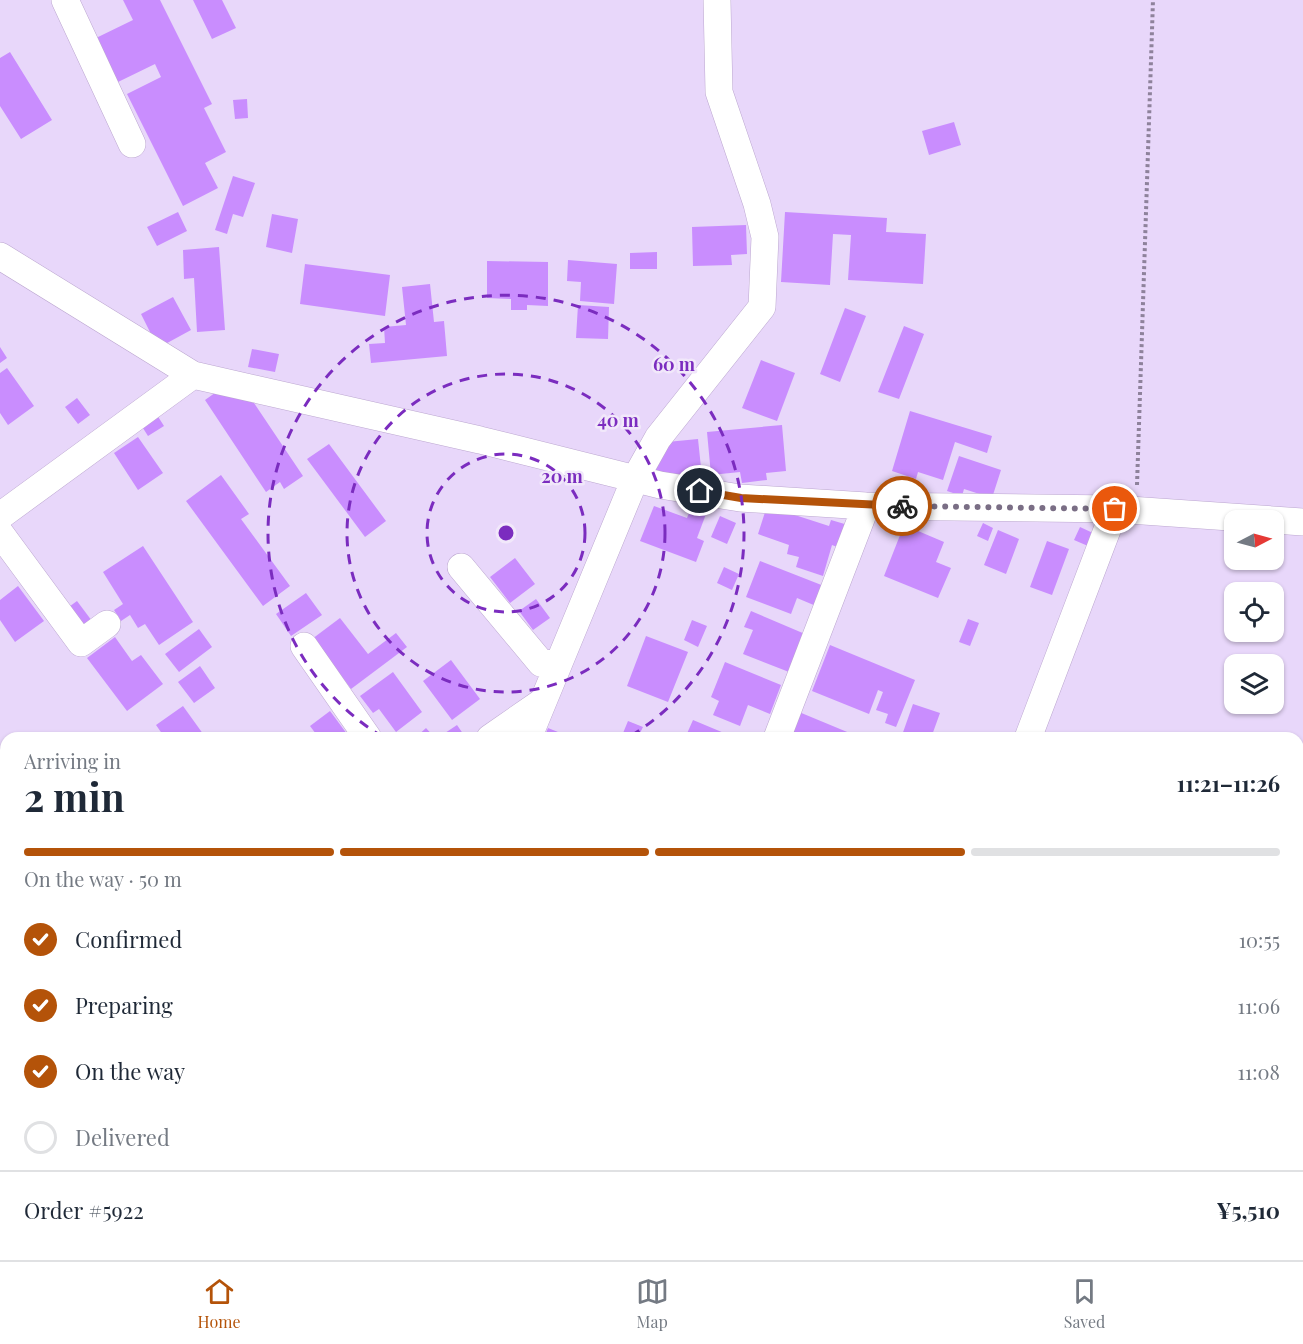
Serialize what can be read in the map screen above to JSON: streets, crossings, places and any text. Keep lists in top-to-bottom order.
{
  "north": "right",
  "page": {
    "heading": ["2 min", "Arriving in", "11:21–11:26"],
    "panel": ["Order #5922", "¥5,510"],
    "bar": "On the way · 50 m",
    "list": [
      ["Confirmed", "10:55"],
      ["Preparing", "11:06"],
      ["On the way", "11:08"],
      "Delivered"
    ],
    "tabs": ["Home", "Map", "Saved"]
  },
  "rings": ["60 m", "40 m", "20 m"]
}
